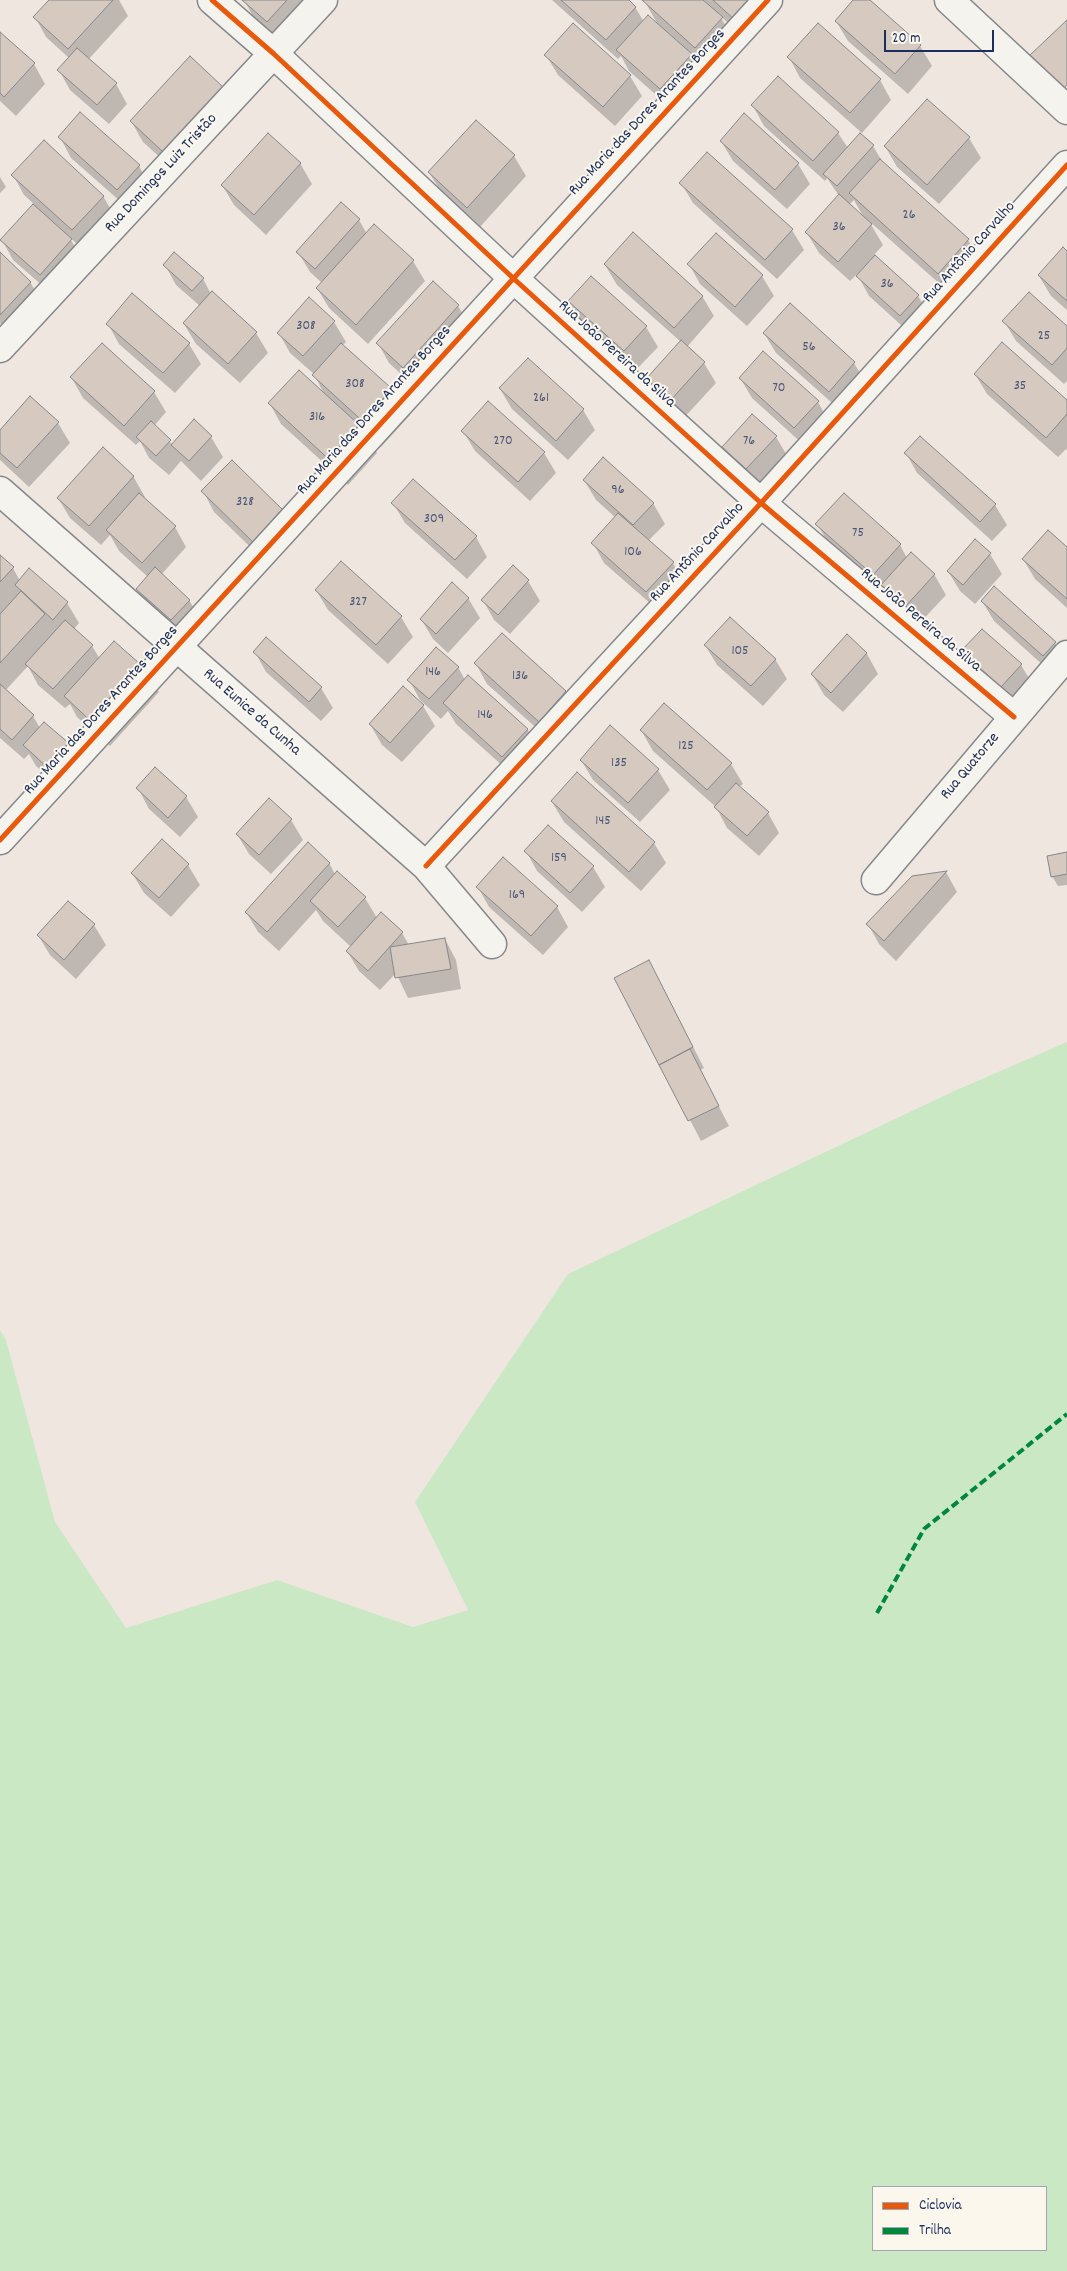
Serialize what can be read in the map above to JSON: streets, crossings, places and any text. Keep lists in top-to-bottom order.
{
  "streets": {
    "street": [
      "Rua Maria das Dores Arantes Borges",
      "Rua Domingos Luiz Tristão",
      "Rua Antônio Carvalho",
      "Rua João Pereira da Silva",
      "Rua Eunice da Cunha",
      "Rua Quatorze"
    ]
  },
  "crossings": [
    ["Rua Maria das Dores Arantes Borges", "Rua João Pereira da Silva"],
    ["Rua Maria das Dores Arantes Borges", "Rua Eunice da Cunha"],
    ["Rua Domingos Luiz Tristão", "Rua João Pereira da Silva"],
    ["Rua Antônio Carvalho", "Rua João Pereira da Silva"],
    ["Rua Antônio Carvalho", "Rua Eunice da Cunha"],
    ["Rua João Pereira da Silva", "Rua Quatorze"]
  ],
  "house_numbers": [
    "26",
    "36",
    "36",
    "308",
    "25",
    "56",
    "308",
    "35",
    "70",
    "261",
    "316",
    "270",
    "76",
    "96",
    "328",
    "309",
    "75",
    "106",
    "327",
    "105",
    "146",
    "136",
    "146",
    "125",
    "135",
    "145",
    "159",
    "169"
  ],
  "legend": ["Ciclovia", "Trilha"],
  "scale_bar": "20 m"
}
